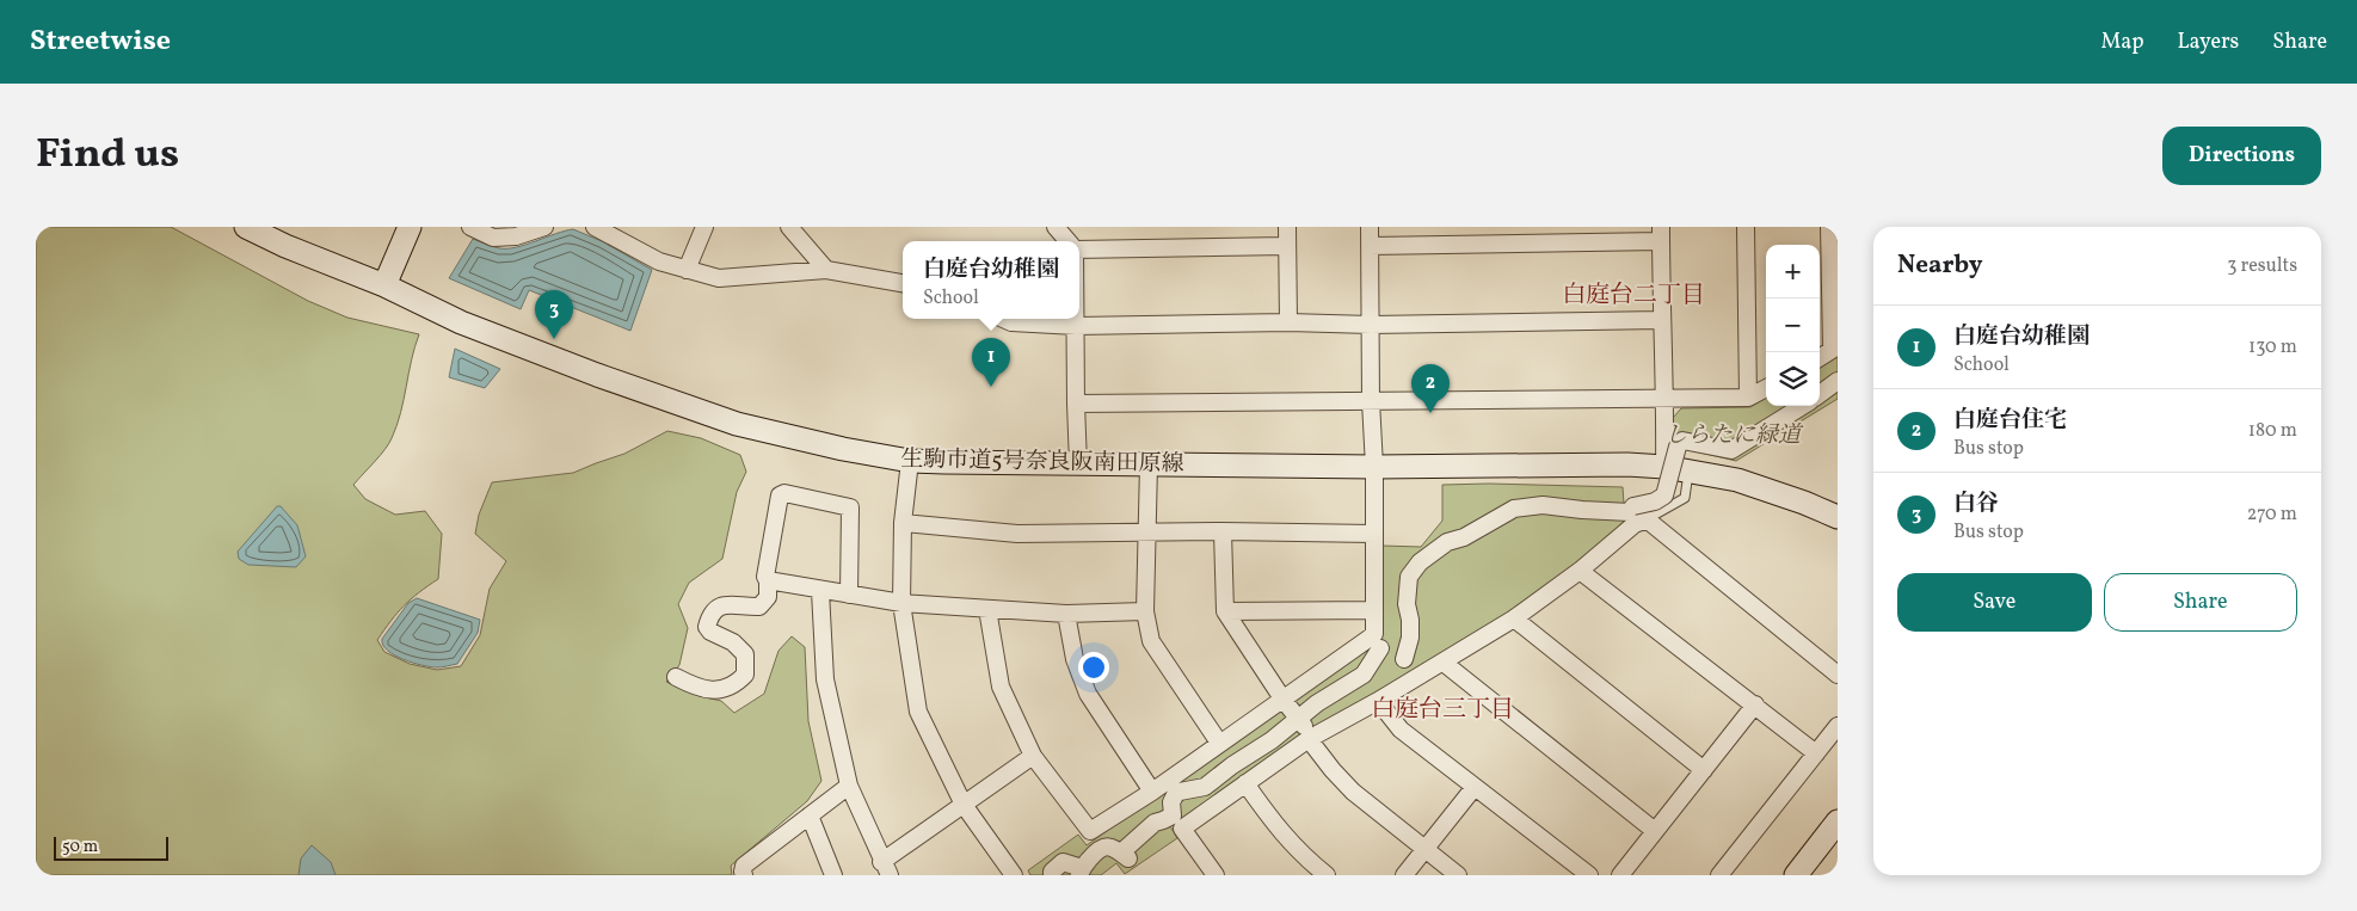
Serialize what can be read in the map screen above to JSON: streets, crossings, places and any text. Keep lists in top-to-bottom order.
{
  "streets": {
    "street": ["生駒市道5号奈良阪南田原線"]
  },
  "districts": ["白庭台二丁目", "白庭台三丁目"],
  "parks": ["しらたに緑道"],
  "scale_bar": "50 m",
  "page": {
    "header": "Streetwise",
    "nav": ["Map", "Layers", "Share"],
    "title": "Find us",
    "buttons": [
      "Directions",
      ["Save", "Share"]
    ],
    "heading": ["Nearby", "3 results"],
    "popup": ["白庭台幼稚園", "School"],
    "map_buttons": ["+", "−"],
    "pins": ["3", "1", "2"],
    "list": [
      {
        "mark": "1",
        "name": "白庭台幼稚園",
        "note": "School",
        "value": "130 m"
      },
      {
        "mark": "2",
        "name": "白庭台住宅",
        "note": "Bus stop",
        "value": "180 m"
      },
      {
        "mark": "3",
        "name": "白谷",
        "note": "Bus stop",
        "value": "270 m"
      }
    ],
    "scale": "50 m"
  }
}
